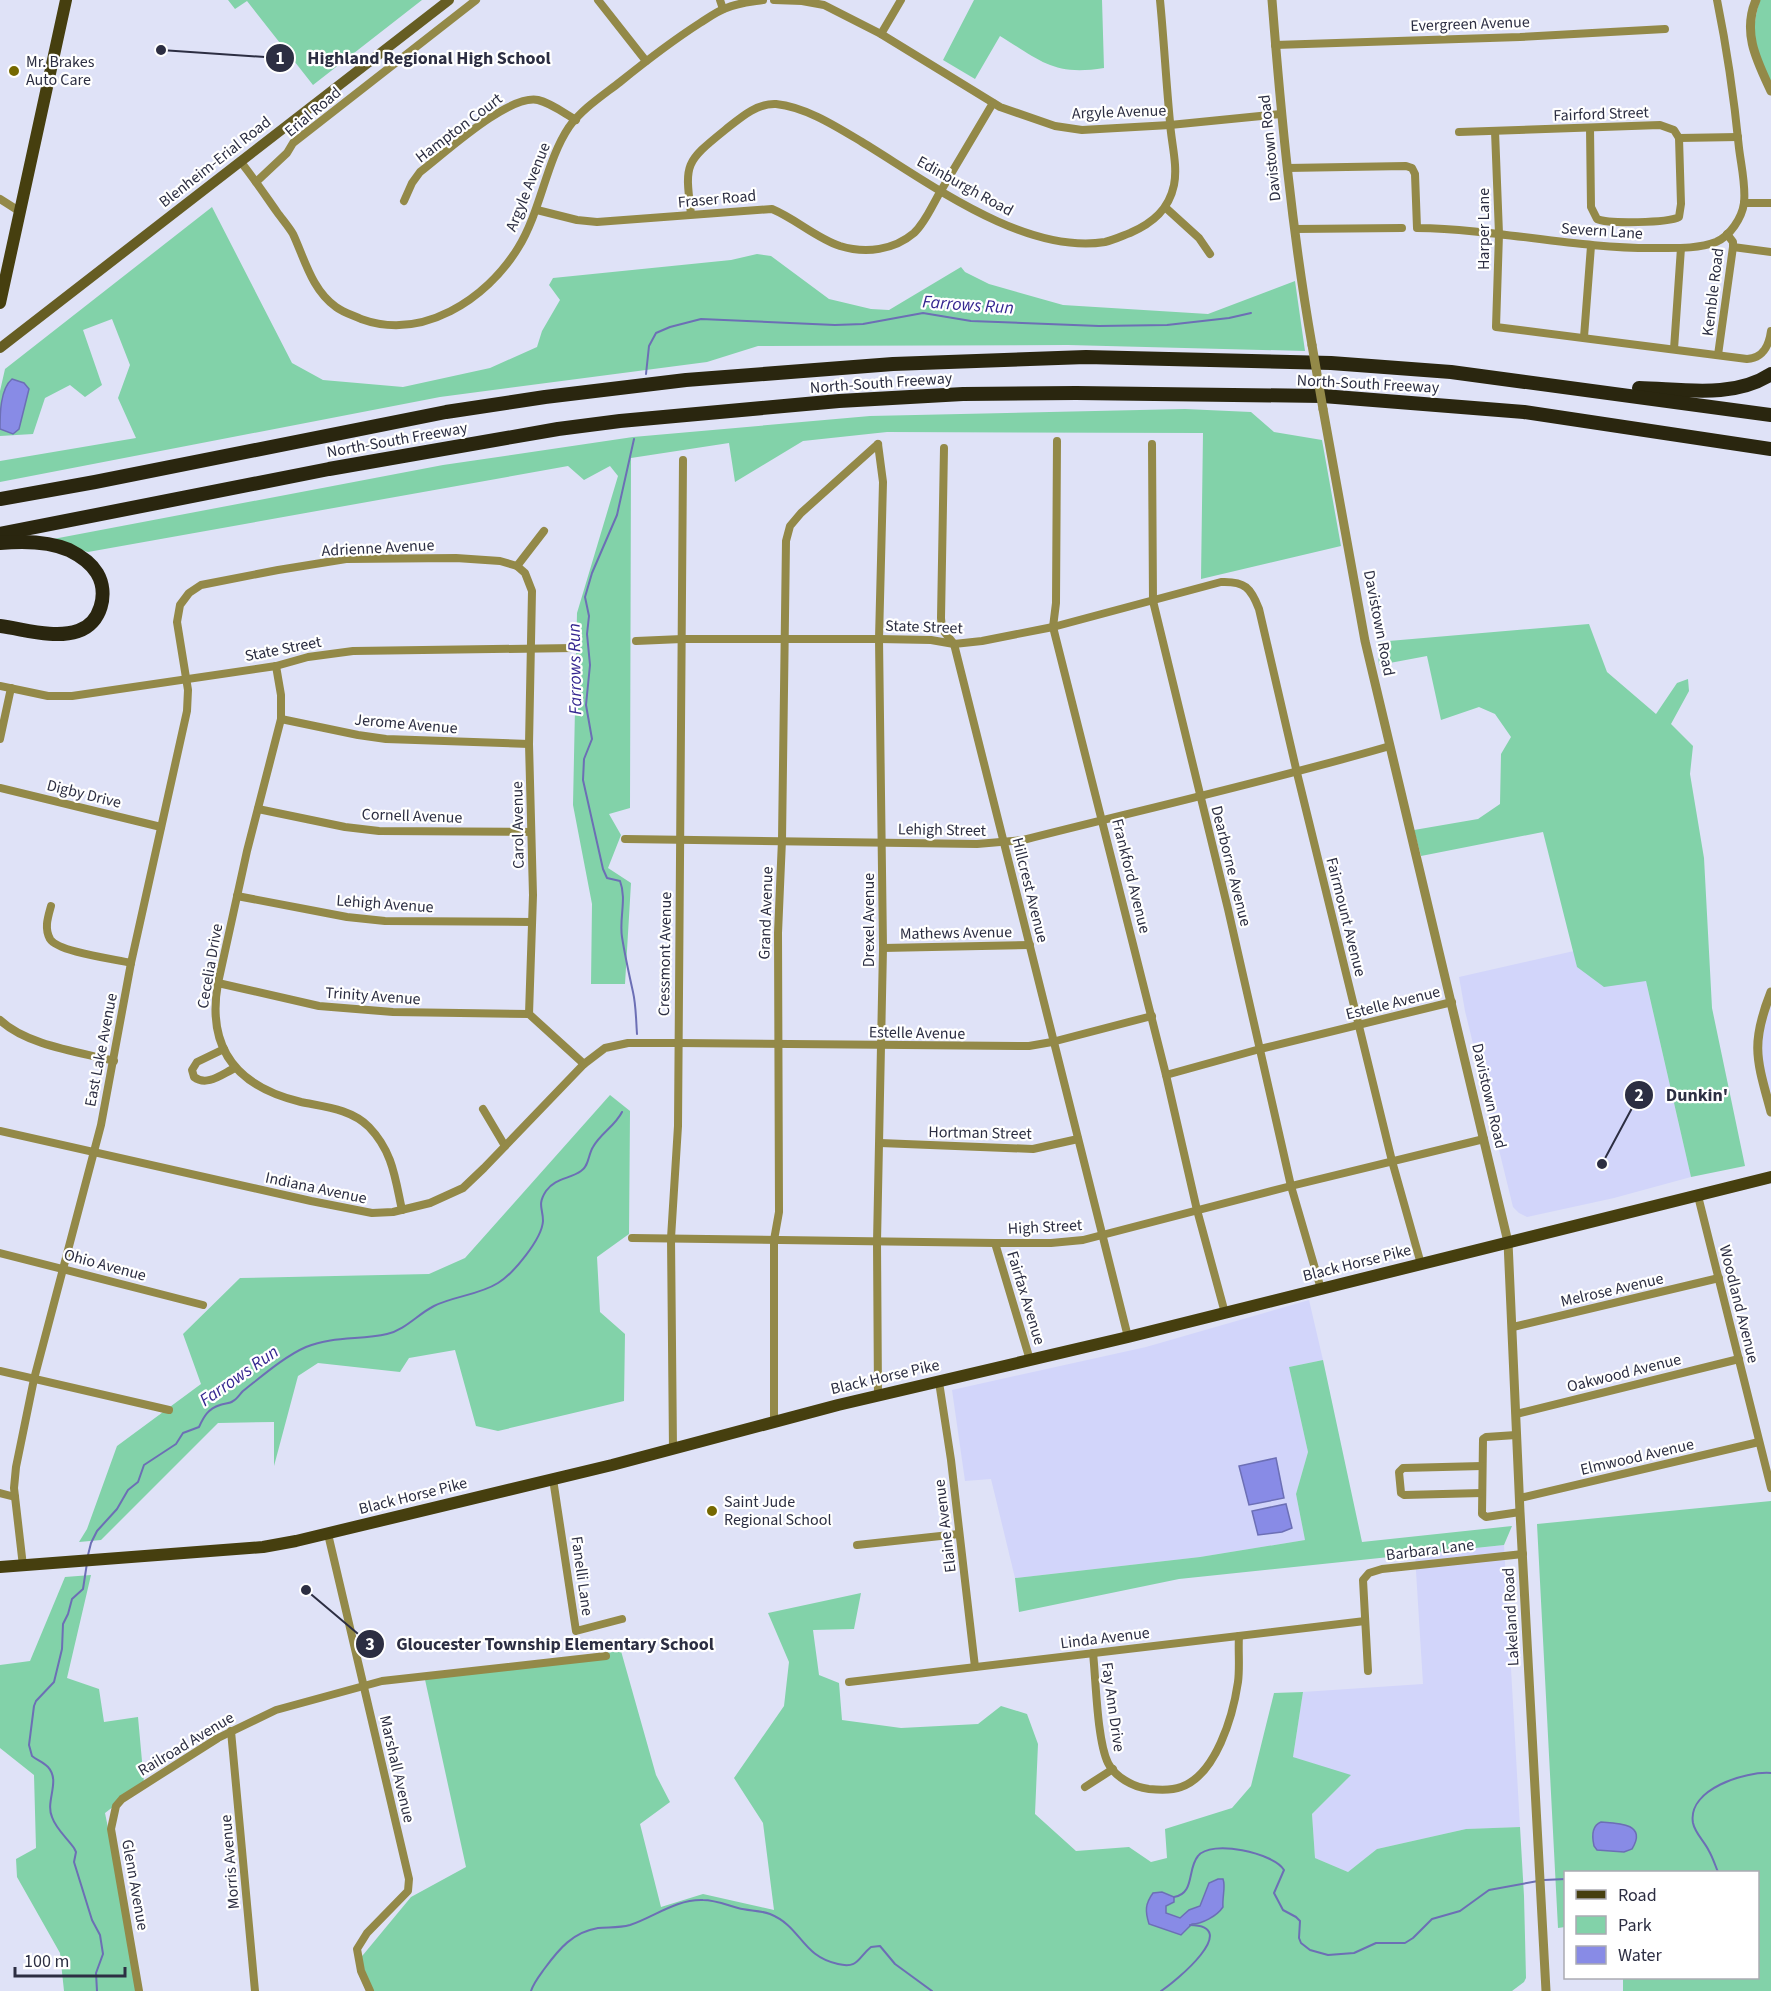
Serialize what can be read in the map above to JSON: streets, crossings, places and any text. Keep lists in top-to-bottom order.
{
  "streets": {
    "highway": ["North-South Freeway"],
    "main road": ["Blenheim-Erial Road", "Black Horse Pike"],
    "street": [
      "Evergreen Avenue",
      "Erial Road",
      "Argyle Avenue",
      "Fairford Street",
      "Hampton Court",
      "Davistown Road",
      "Edinburgh Road",
      "Fraser Road",
      "Harper Lane",
      "Severn Lane",
      "Kemble Road",
      "Adrienne Avenue",
      "State Street",
      "Jerome Avenue",
      "Digby Drive",
      "Cornell Avenue",
      "Carol Avenue",
      "Lehigh Street",
      "Dearborne Avenue",
      "Frankford Avenue",
      "Hillcrest Avenue",
      "Lehigh Avenue",
      "Grand Avenue",
      "Fairmount Avenue",
      "Drexel Avenue",
      "Mathews Avenue",
      "Cressmont Avenue",
      "Cecelia Drive",
      "Trinity Avenue",
      "Estelle Avenue",
      "East Lake Avenue",
      "Hortman Street",
      "Indiana Avenue",
      "High Street",
      "Ohio Avenue",
      "Melrose Avenue",
      "Fairfax Avenue",
      "Woodland Avenue",
      "Oakwood Avenue",
      "Elmwood Avenue",
      "Elaine Avenue",
      "Barbara Lane",
      "Fanelli Lane",
      "Lakeland Road",
      "Linda Avenue",
      "Fay Ann Drive",
      "Railroad Avenue",
      "Marshall Avenue",
      "Morris Avenue",
      "Glenn Avenue"
    ]
  },
  "crossings": [
    ["Evergreen Avenue", "Davistown Road"],
    ["Erial Road", "Argyle Avenue"],
    ["Argyle Avenue", "Hampton Court"],
    ["Argyle Avenue", "Davistown Road"],
    ["Argyle Avenue", "Blenheim-Erial Road"],
    ["Argyle Avenue", "Fraser Road"],
    ["Fairford Street", "Harper Lane"],
    ["Davistown Road", "Severn Lane"],
    ["Davistown Road", "Lehigh Street"],
    ["Davistown Road", "Estelle Avenue"],
    ["Davistown Road", "High Street"],
    ["Davistown Road", "Black Horse Pike"],
    ["Davistown Road", "Lakeland Road"],
    ["Edinburgh Road", "Fraser Road"],
    ["Harper Lane", "Severn Lane"],
    ["Severn Lane", "Kemble Road"],
    ["Adrienne Avenue", "Carol Avenue"],
    ["Adrienne Avenue", "East Lake Avenue"],
    ["State Street", "Carol Avenue"],
    ["State Street", "Dearborne Avenue"],
    ["State Street", "Frankford Avenue"],
    ["State Street", "Hillcrest Avenue"],
    ["State Street", "Grand Avenue"],
    ["State Street", "Fairmount Avenue"],
    ["State Street", "Drexel Avenue"],
    ["State Street", "Cressmont Avenue"],
    ["State Street", "Cecelia Drive"],
    ["State Street", "East Lake Avenue"],
    ["Jerome Avenue", "Carol Avenue"],
    ["Jerome Avenue", "Cecelia Drive"],
    ["Digby Drive", "East Lake Avenue"],
    ["Cornell Avenue", "Carol Avenue"],
    ["Cornell Avenue", "Cecelia Drive"],
    ["Carol Avenue", "Lehigh Avenue"],
    ["Carol Avenue", "Trinity Avenue"],
    ["Lehigh Street", "Dearborne Avenue"],
    ["Lehigh Street", "Frankford Avenue"],
    ["Lehigh Street", "Hillcrest Avenue"],
    ["Lehigh Street", "Grand Avenue"],
    ["Lehigh Street", "Fairmount Avenue"],
    ["Lehigh Street", "Drexel Avenue"],
    ["Lehigh Street", "Cressmont Avenue"],
    ["Dearborne Avenue", "Estelle Avenue"],
    ["Dearborne Avenue", "High Street"],
    ["Dearborne Avenue", "Black Horse Pike"],
    ["Frankford Avenue", "Estelle Avenue"],
    ["Frankford Avenue", "High Street"],
    ["Frankford Avenue", "Black Horse Pike"],
    ["Hillcrest Avenue", "Mathews Avenue"],
    ["Hillcrest Avenue", "Estelle Avenue"],
    ["Hillcrest Avenue", "Hortman Street"],
    ["Hillcrest Avenue", "High Street"],
    ["Hillcrest Avenue", "Black Horse Pike"],
    ["Lehigh Avenue", "Cecelia Drive"],
    ["Grand Avenue", "Drexel Avenue"],
    ["Grand Avenue", "Estelle Avenue"],
    ["Grand Avenue", "High Street"],
    ["Grand Avenue", "Black Horse Pike"],
    ["Fairmount Avenue", "Estelle Avenue"],
    ["Fairmount Avenue", "High Street"],
    ["Fairmount Avenue", "Black Horse Pike"],
    ["Drexel Avenue", "Mathews Avenue"],
    ["Drexel Avenue", "Estelle Avenue"],
    ["Drexel Avenue", "Hortman Street"],
    ["Drexel Avenue", "High Street"],
    ["Drexel Avenue", "Black Horse Pike"],
    ["Cressmont Avenue", "Estelle Avenue"],
    ["Cressmont Avenue", "Indiana Avenue"],
    ["Cressmont Avenue", "High Street"],
    ["Cressmont Avenue", "Black Horse Pike"],
    ["Cecelia Drive", "Trinity Avenue"],
    ["Cecelia Drive", "Indiana Avenue"],
    ["Estelle Avenue", "Indiana Avenue"],
    ["East Lake Avenue", "Indiana Avenue"],
    ["East Lake Avenue", "Black Horse Pike"],
    ["East Lake Avenue", "Ohio Avenue"],
    ["High Street", "Fairfax Avenue"],
    ["Black Horse Pike", "Fairfax Avenue"],
    ["Black Horse Pike", "Woodland Avenue"],
    ["Black Horse Pike", "Elaine Avenue"],
    ["Black Horse Pike", "Fanelli Lane"],
    ["Black Horse Pike", "Lakeland Road"],
    ["Black Horse Pike", "Marshall Avenue"],
    ["Melrose Avenue", "Woodland Avenue"],
    ["Melrose Avenue", "Lakeland Road"],
    ["Woodland Avenue", "Oakwood Avenue"],
    ["Woodland Avenue", "Elmwood Avenue"],
    ["Oakwood Avenue", "Lakeland Road"],
    ["Elmwood Avenue", "Lakeland Road"],
    ["Elaine Avenue", "Linda Avenue"],
    ["Barbara Lane", "Lakeland Road"],
    ["Barbara Lane", "Linda Avenue"],
    ["Linda Avenue", "Fay Ann Drive"],
    ["Railroad Avenue", "Marshall Avenue"],
    ["Railroad Avenue", "Morris Avenue"],
    ["Railroad Avenue", "Glenn Avenue"]
  ],
  "water": ["Farrows Run"],
  "places": [
    "Highland Regional High School",
    "Mr. Brakes Auto Care",
    "Dunkin'",
    "Saint Jude Regional School",
    "Gloucester Township Elementary School"
  ],
  "legend": ["Road", "Park", "Water"],
  "scale_bar": "100 m"
}
